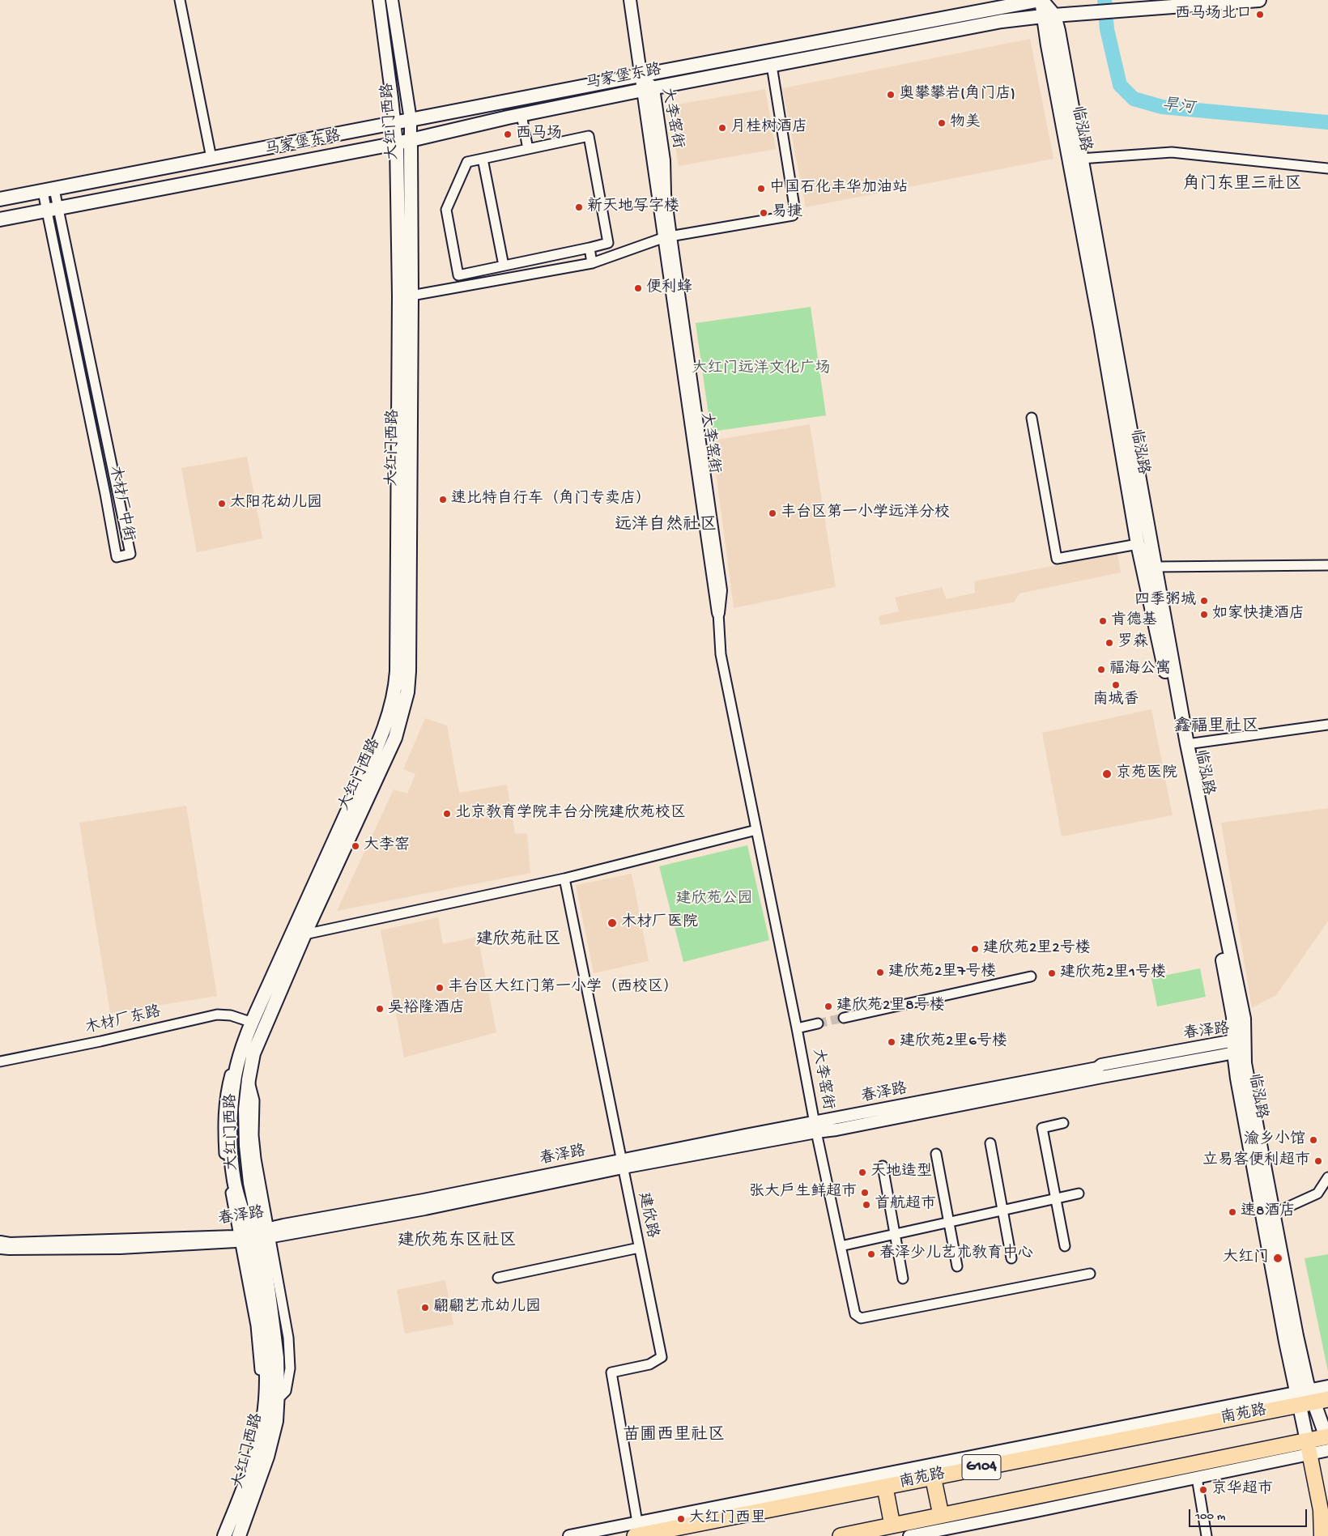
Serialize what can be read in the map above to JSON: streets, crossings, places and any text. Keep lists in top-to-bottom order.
{
  "streets": {
    "highway": ["南苑路", "G104"],
    "main road": ["马家堡东路", "大红门西路", "临泓路"],
    "street": [
      "大李窑街",
      "木材厂中街",
      "木材厂东路",
      "春泽路",
      "建欣路"
    ]
  },
  "crossings": [
    ["马家堡东路", "大李窑街"],
    ["马家堡东路", "大红门西路"],
    ["马家堡东路", "临泓路"],
    ["马家堡东路", "木材厂中街"],
    ["大李窑街", "春泽路"],
    ["大红门西路", "木材厂东路"],
    ["大红门西路", "春泽路"],
    ["临泓路", "春泽路"],
    ["临泓路", "南苑路"],
    ["临泓路", "G104"],
    ["春泽路", "建欣路"],
    ["建欣路", "南苑路"]
  ],
  "districts": [
    "角门东里三社区",
    "远洋自然社区",
    "鑫福里社区",
    "建欣苑社区",
    "建欣苑东区社区",
    "苗圃西里社区"
  ],
  "water": ["旱河"],
  "parks": ["大红门远洋文化广场", "建欣苑公园"],
  "places": [
    "西马场北口",
    "奥攀攀岩(角门店)",
    "物美",
    "月桂树酒店",
    "西马场",
    "中国石化丰华加油站",
    "新天地写字楼",
    "易捷",
    "便利蜂",
    "速比特自行车（角门专卖店）",
    "太阳花幼儿园",
    "丰台区第一小学远洋分校",
    "四季粥城",
    "如家快捷酒店",
    "肯德基",
    "罗森",
    "福海公寓",
    "南城香",
    "京苑医院",
    "北京教育学院丰台分院建欣苑校区",
    "大李窑",
    "木材厂医院",
    "建欣苑2里2号楼",
    "建欣苑2里7号楼",
    "建欣苑2里1号楼",
    "丰台区大红门第一小学（西校区）",
    "建欣苑2里8号楼",
    "吴裕隆酒店",
    "建欣苑2里6号楼",
    "渝乡小馆",
    "立易客便利超市",
    "天地造型",
    "张大户生鲜超市",
    "首航超市",
    "速8酒店",
    "春泽少儿艺术教育中心",
    "大红门",
    "翩翩艺术幼儿园",
    "京华超市",
    "大红门西里"
  ],
  "scale_bar": "100 m"
}
